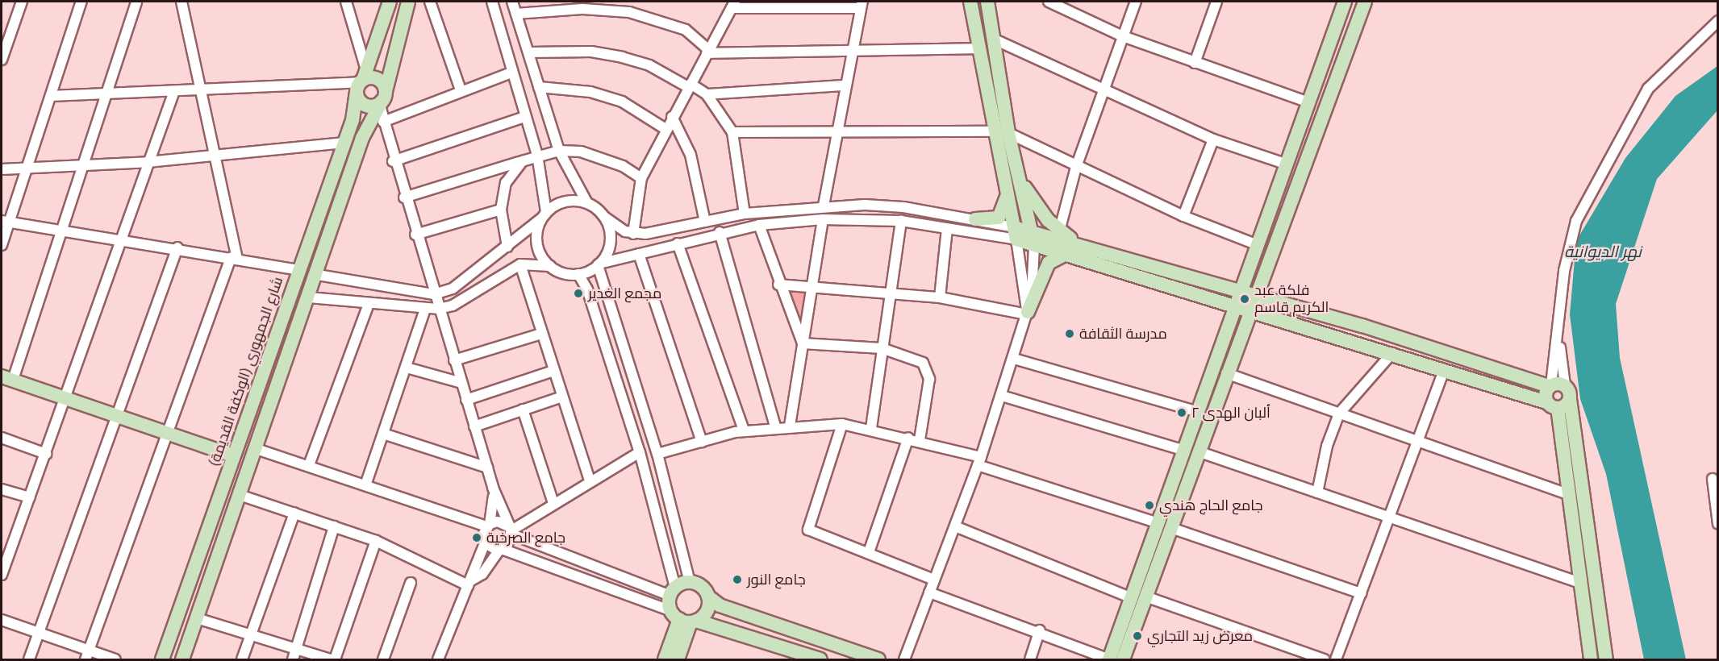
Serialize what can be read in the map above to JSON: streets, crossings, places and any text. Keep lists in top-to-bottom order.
{
  "streets": {
    "main road": ["شارع الجمهوري (الوكفة القديمة)"]
  },
  "water": ["نهر الديوانية"],
  "places": [
    "مجمع الغدير",
    "فلكة عبد الكريم قاسم",
    "مدرسة الثقافة",
    "ألبان الهدى ٢",
    "جامع الحاج هندي",
    "جامع الصرخية",
    "جامع النور",
    "معرض زيد التجاري"
  ]
}
